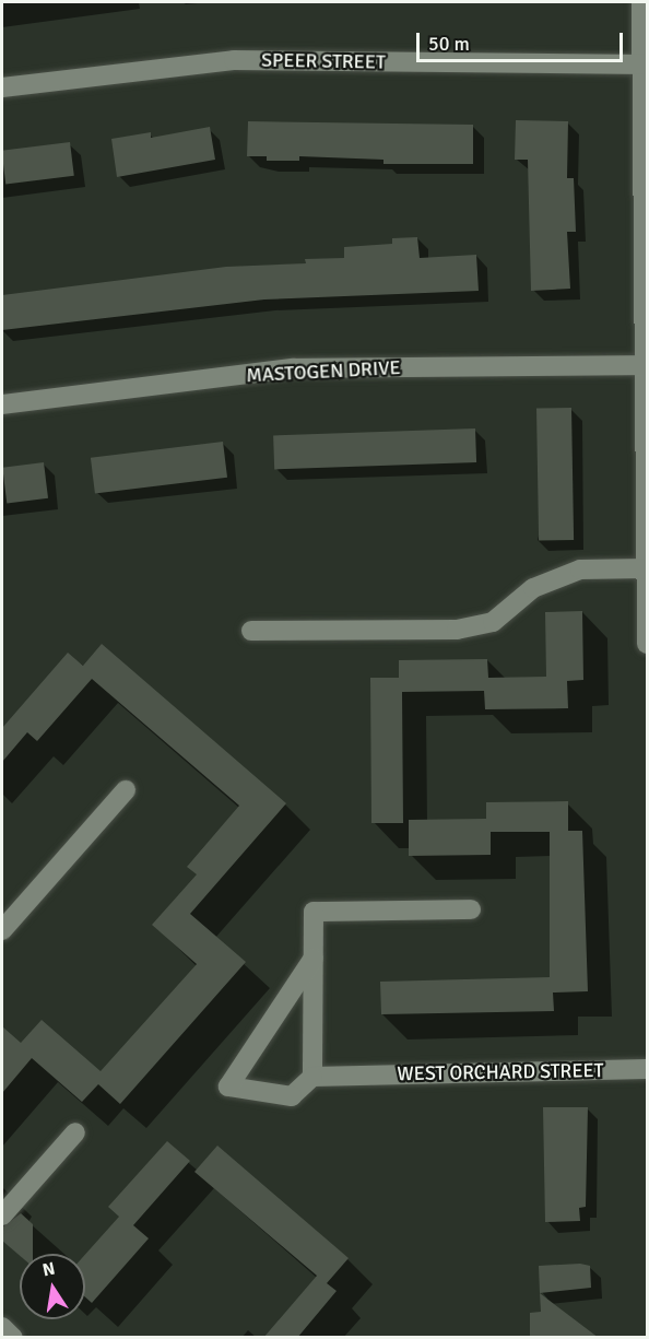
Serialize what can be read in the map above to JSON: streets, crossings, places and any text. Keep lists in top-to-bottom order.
{
  "streets": {
    "street": ["SPEER STREET", "MASTOGEN DRIVE", "WEST ORCHARD STREET"]
  },
  "scale_bar": "50 m",
  "north": "top"
}
